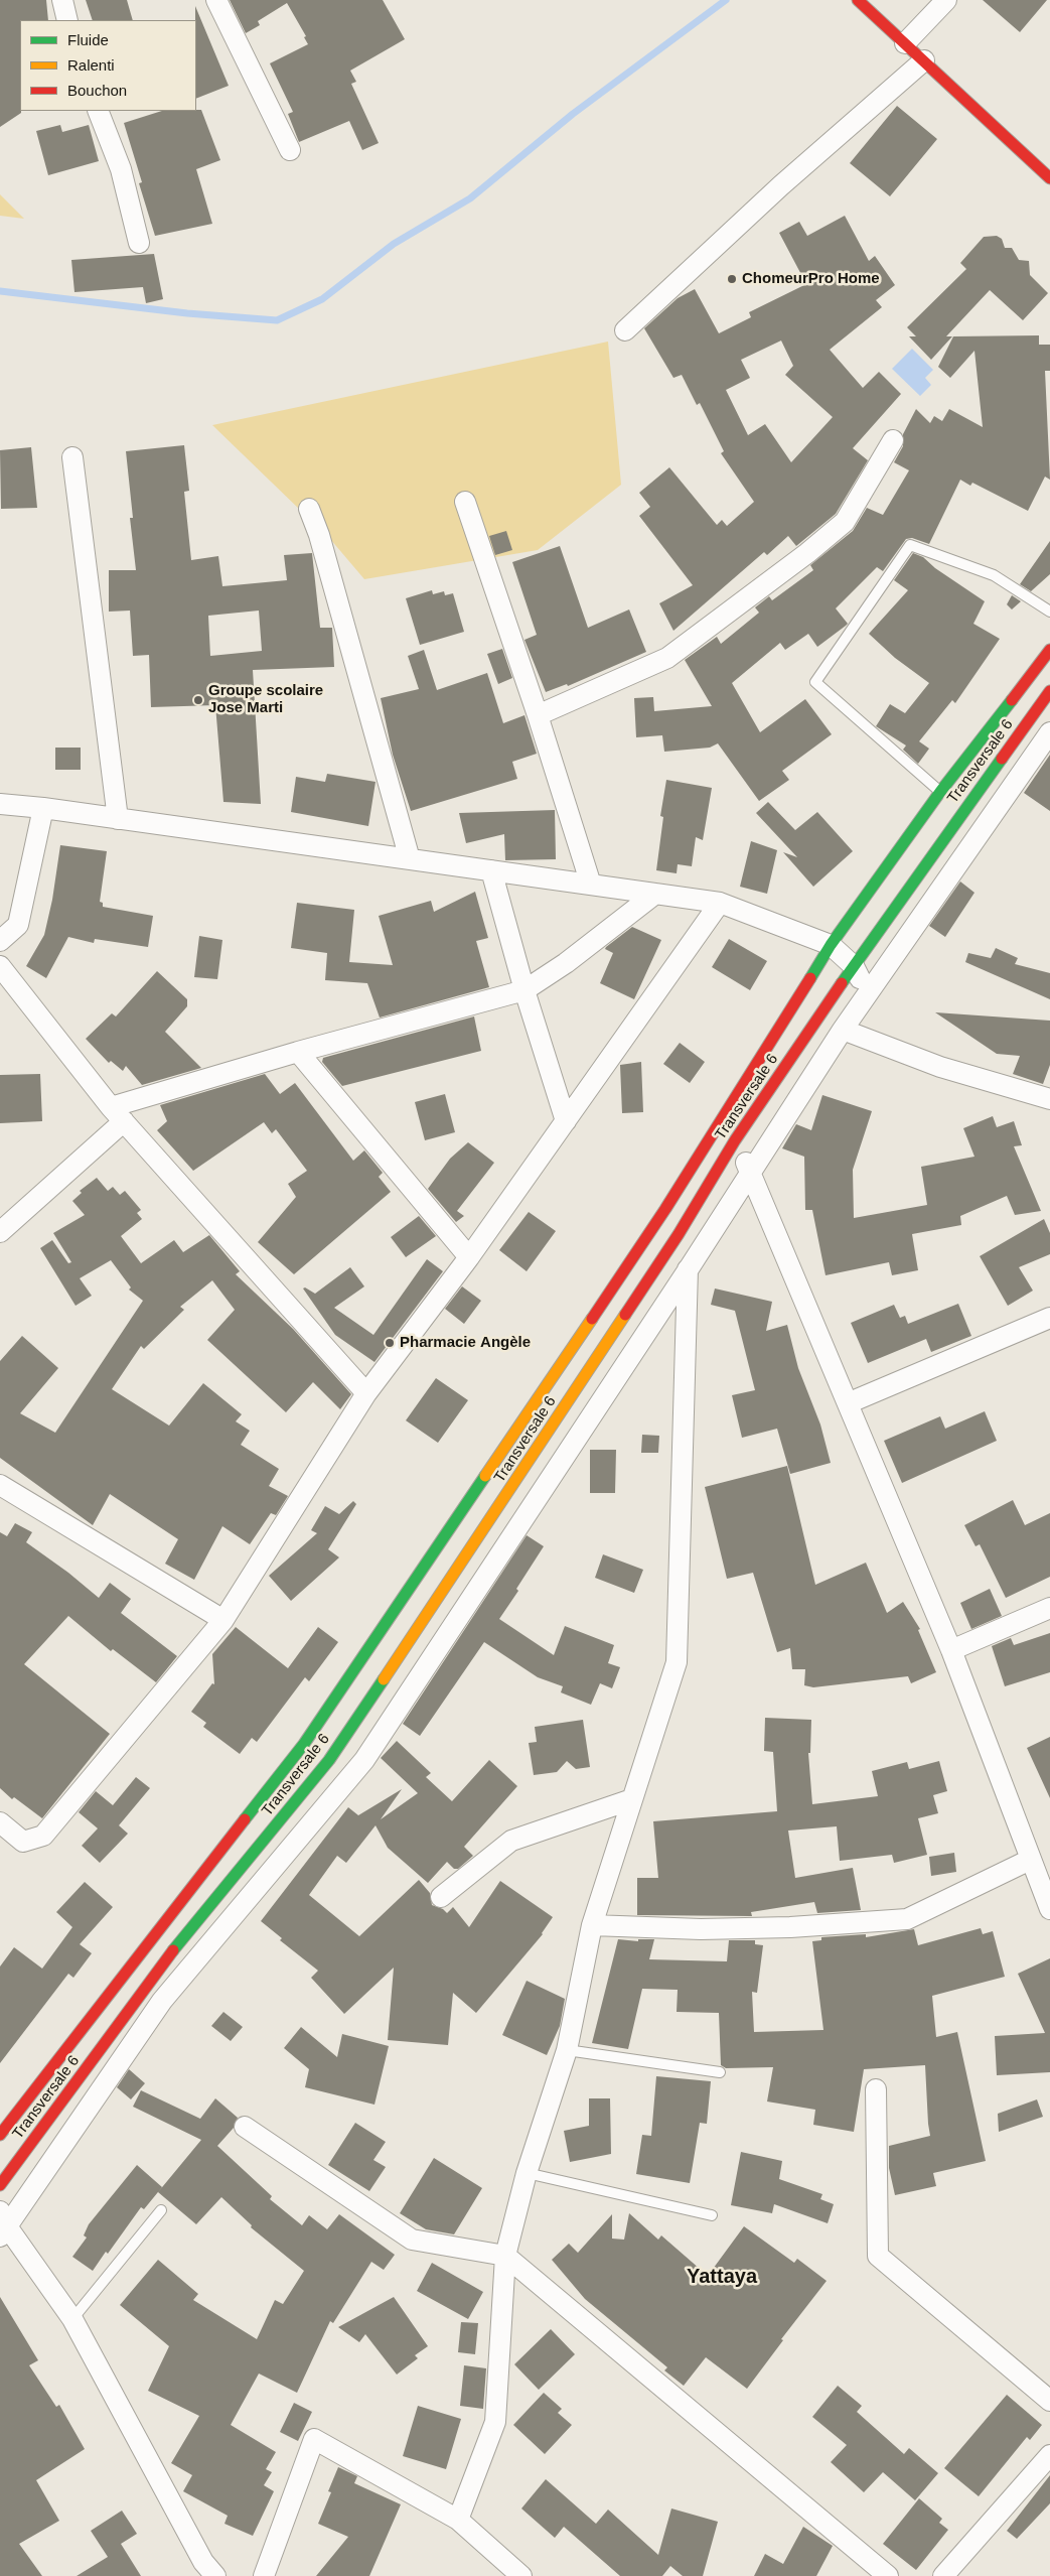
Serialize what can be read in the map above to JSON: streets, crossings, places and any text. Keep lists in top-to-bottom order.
{
  "streets": {
    "main road": ["Transversale 6"]
  },
  "districts": ["Yattaya"],
  "places": ["ChomeurPro Home", "Groupe scolaire Jose Marti", "Pharmacie Angèle"],
  "legend": ["Fluide", "Ralenti", "Bouchon"]
}
